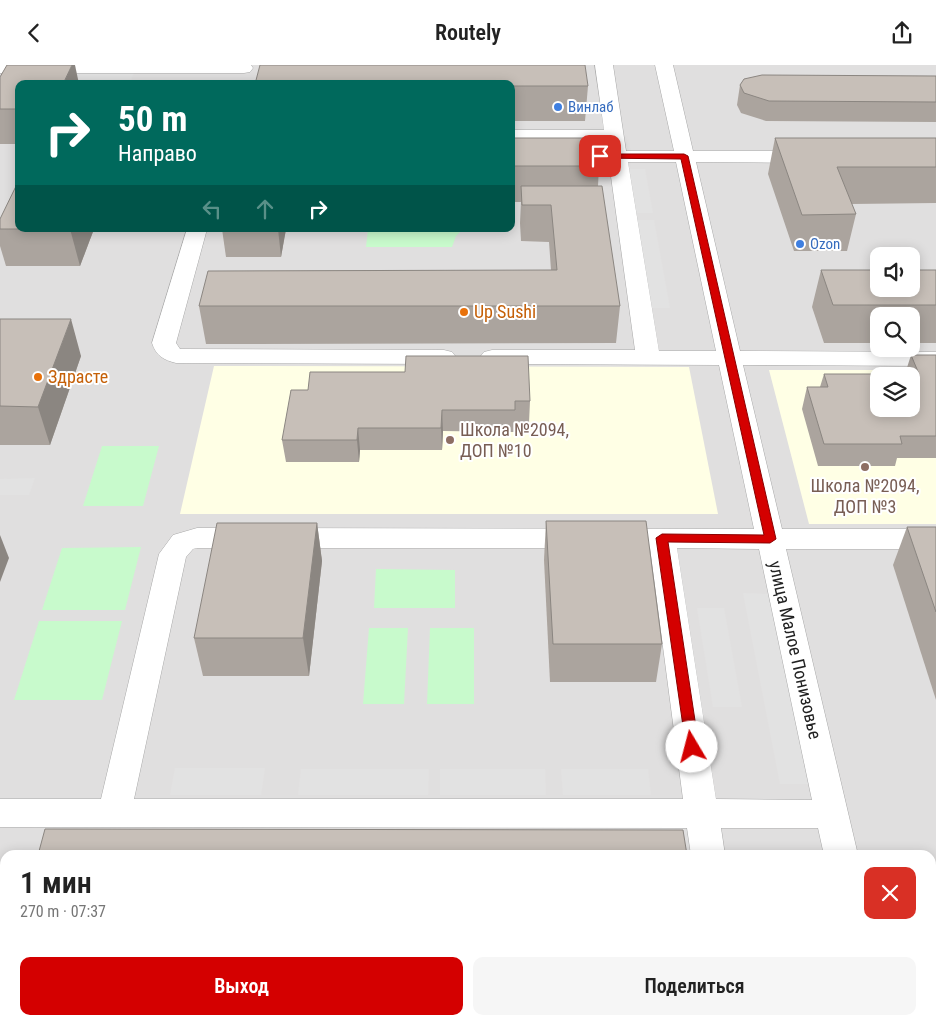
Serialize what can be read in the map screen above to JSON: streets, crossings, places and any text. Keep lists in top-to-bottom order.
{
  "streets": {
    "street": ["улица Малое Понизовье"]
  },
  "places": [
    "Винлаб",
    "Ozon",
    "Up Sushi",
    "Здрасте",
    "Школа №2094, ДОП №10",
    "Школа №2094, ДОП №3"
  ],
  "page": {
    "header": "Routely",
    "turn": ["50 m", "Направо"],
    "heading": ["1 мин", "270 m · 07:37"],
    "buttons": ["Выход", "Поделиться"]
  }
}
